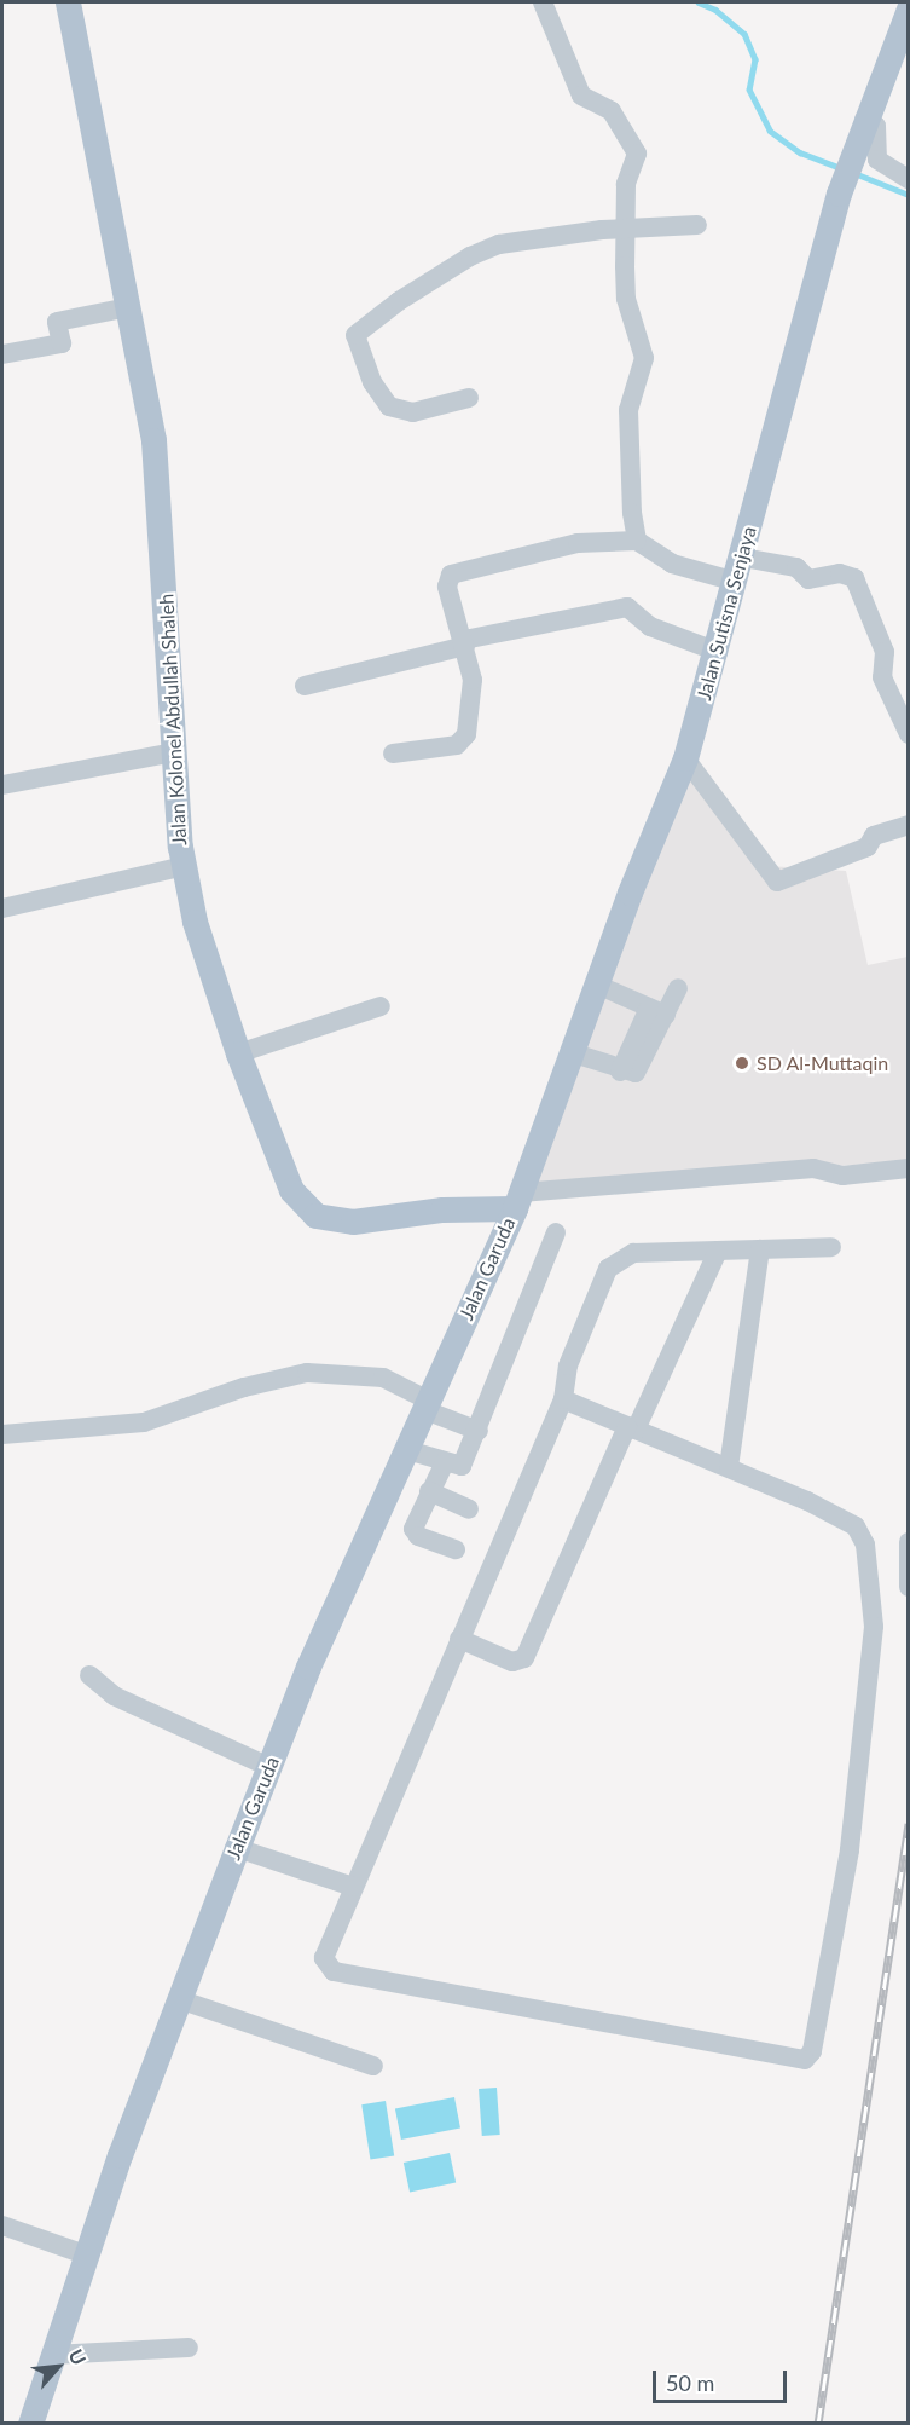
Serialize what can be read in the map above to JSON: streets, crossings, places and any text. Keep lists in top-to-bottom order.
{
  "streets": {
    "main road": ["Jalan Sutisna Senjaya", "Jalan Kolonel Abdullah Shaleh", "Jalan Garuda"]
  },
  "crossings": [
    ["Jalan Sutisna Senjaya", "Jalan Kolonel Abdullah Shaleh"],
    ["Jalan Sutisna Senjaya", "Jalan Garuda"],
    ["Jalan Kolonel Abdullah Shaleh", "Jalan Garuda"]
  ],
  "places": ["SD Al-Muttaqin"],
  "scale_bar": "50 m",
  "north": "top right"
}
